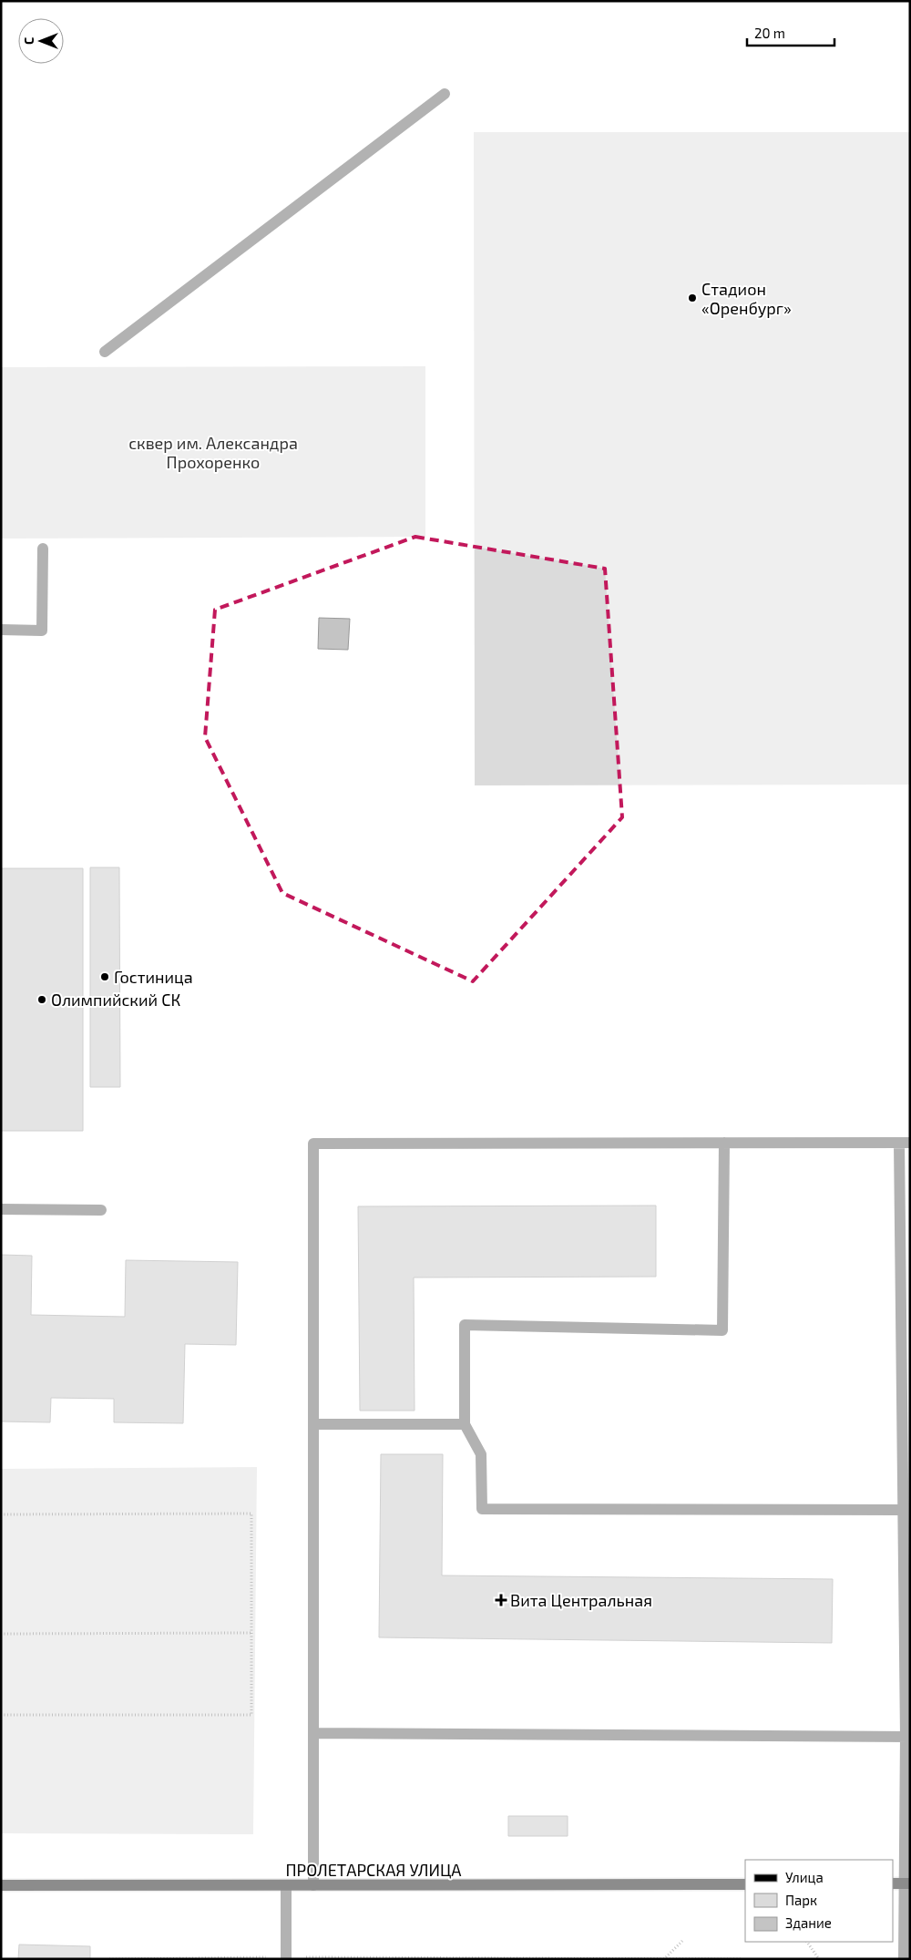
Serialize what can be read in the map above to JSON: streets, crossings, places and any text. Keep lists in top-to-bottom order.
{
  "streets": {
    "main road": ["ПРОЛЕТАРСКАЯ УЛИЦА"]
  },
  "parks": ["сквер им. Александра Прохоренко"],
  "places": {
    "other": ["Стадион «Оренбург»", "Гостиница", "Олимпийский СК"],
    "health": ["Вита Центральная"]
  },
  "legend": ["Улица", "Парк", "Здание"],
  "scale_bar": "20 m",
  "north": "left"
}
